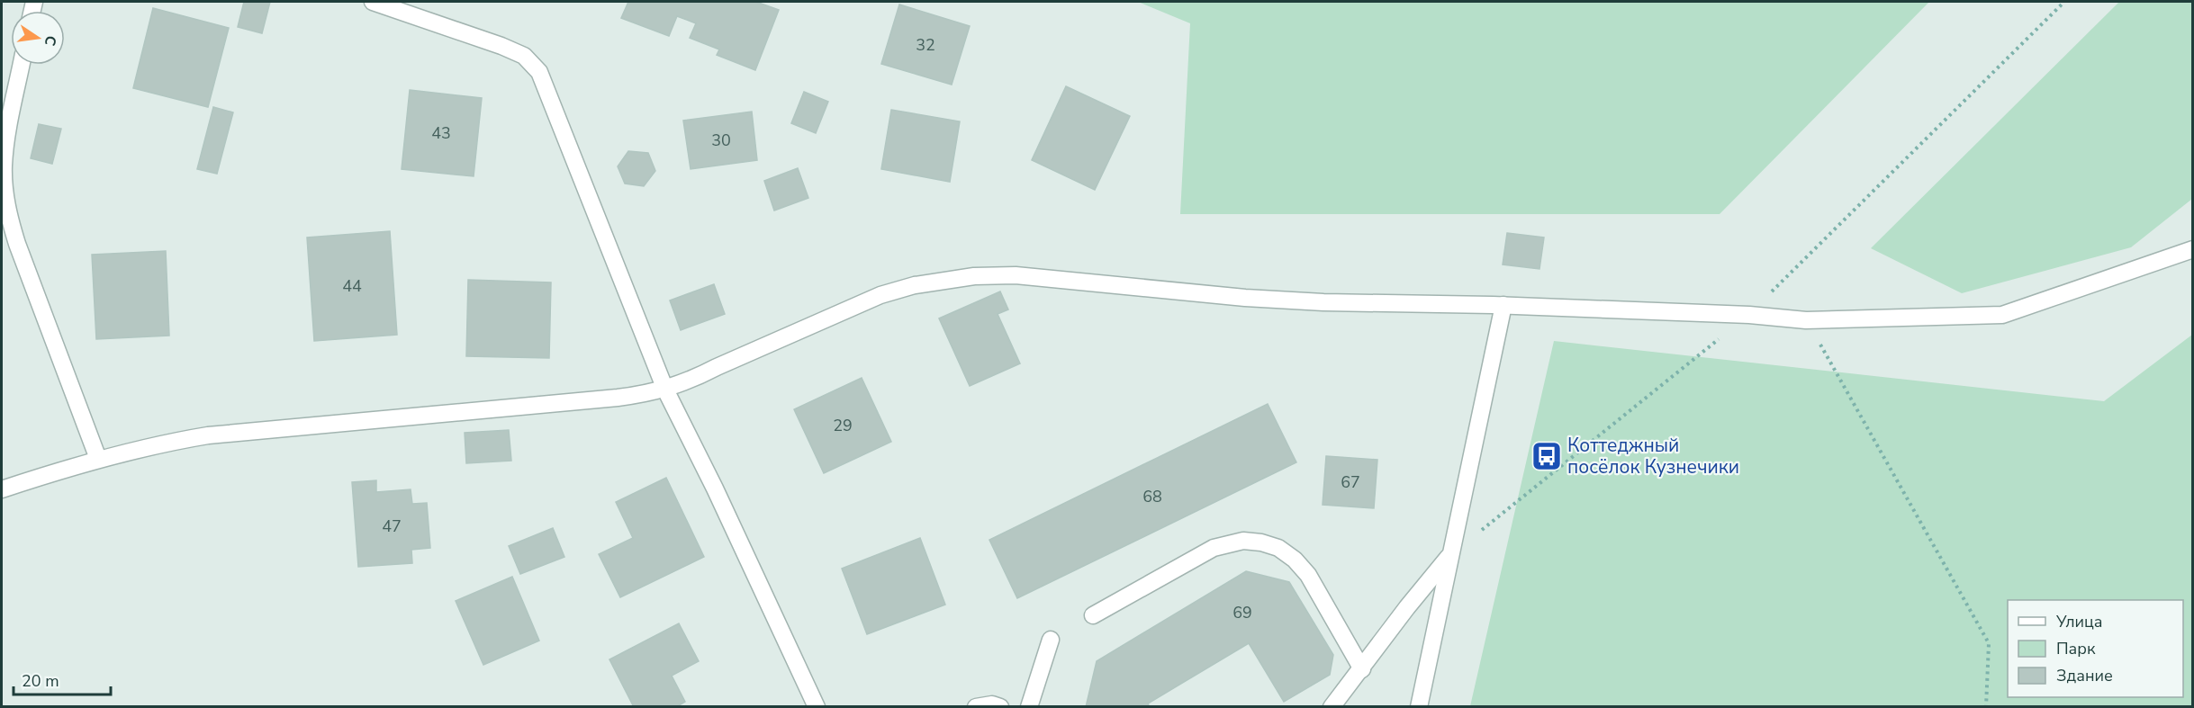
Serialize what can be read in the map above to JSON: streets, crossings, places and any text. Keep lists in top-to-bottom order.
{
  "places": {
    "bus stop": ["Коттеджный посёлок Кузнечики"]
  },
  "house_numbers": [
    "32",
    "43",
    "30",
    "44",
    "29",
    "67",
    "68",
    "47",
    "69"
  ],
  "legend": ["Улица", "Парк", "Здание"],
  "scale_bar": "20 m",
  "north": "right"
}
